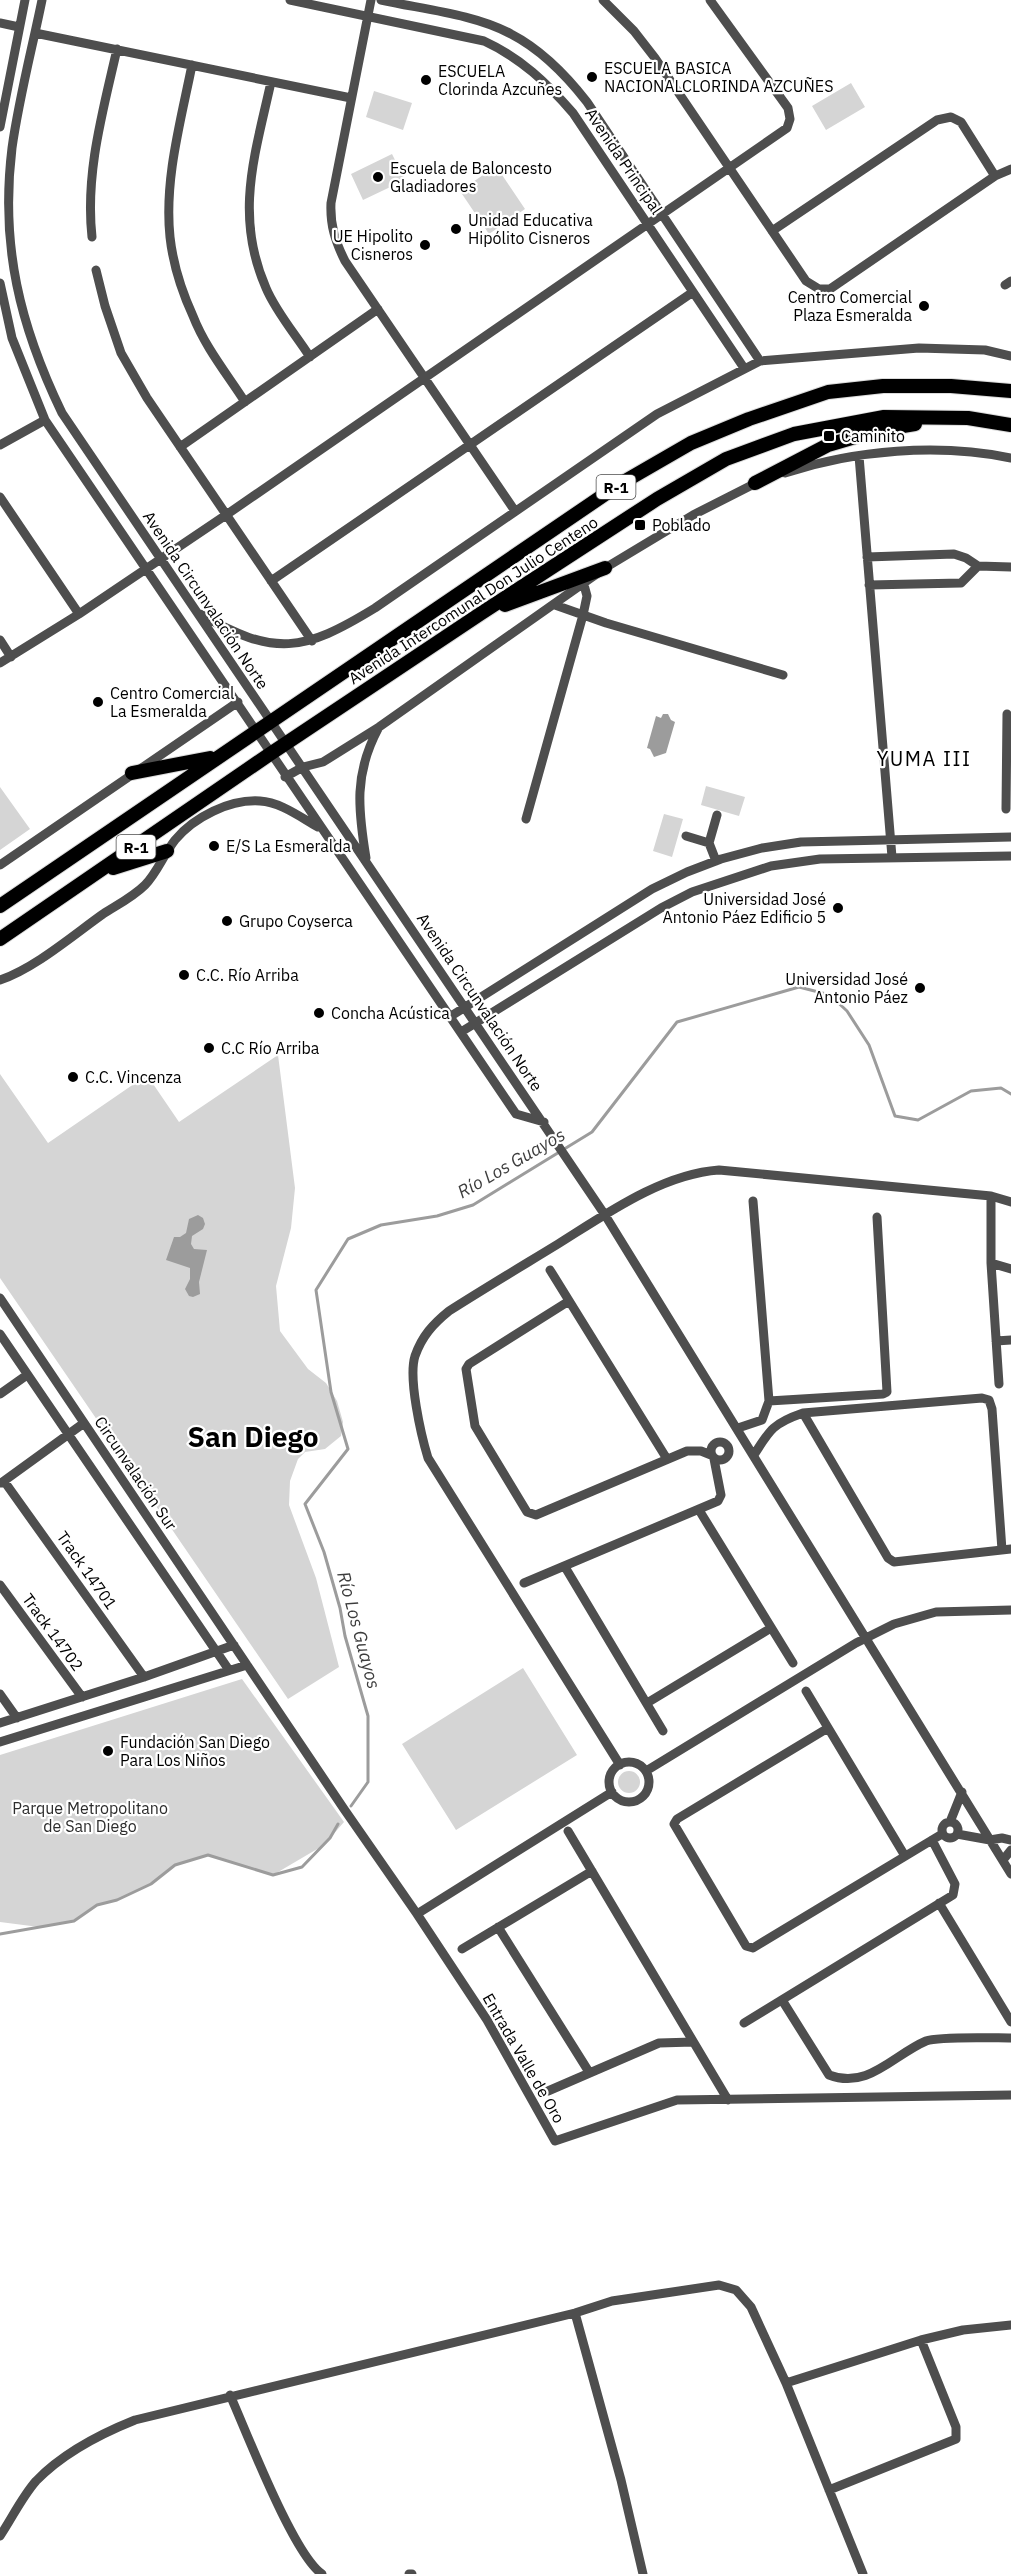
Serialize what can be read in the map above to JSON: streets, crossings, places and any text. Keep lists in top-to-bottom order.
{
  "streets": {
    "main road": ["R-1", "Avenida Intercomunal Don Julio Centeno"],
    "street": [
      "Avenida Principal",
      "Avenida Circunvalación Norte",
      "Circunvalación Sur",
      "Track 14701",
      "Track 14702",
      "Entrada Valle de Oro"
    ]
  },
  "crossings": [
    ["Avenida Circunvalación Norte", "Avenida Intercomunal Don Julio Centeno"],
    ["Circunvalación Sur", "Entrada Valle de Oro"]
  ],
  "districts": ["YUMA III", "San Diego"],
  "water": ["Río Los Guayos"],
  "parks": ["Parque Metropolitano de San Diego"],
  "places": {
    "other": [
      "ESCUELA BASICA NACIONALCLORINDA AZCUÑES",
      "ESCUELA Clorinda Azcuñes",
      "Escuela de Baloncesto Gladiadores",
      "Unidad Educativa Hipólito Cisneros",
      "UE Hipolito Cisneros",
      "Centro Comercial Plaza Esmeralda",
      "Centro Comercial La Esmeralda",
      "E/S La Esmeralda",
      "Universidad José Antonio Páez Edificio 5",
      "Grupo Coyserca",
      "C.C. Río Arriba",
      "Universidad José Antonio Páez",
      "Concha Acústica",
      "C.C Río Arriba",
      "C.C. Vincenza",
      "Fundación San Diego Para Los Niños"
    ],
    "transit": ["Caminito", "Poblado"]
  }
}
